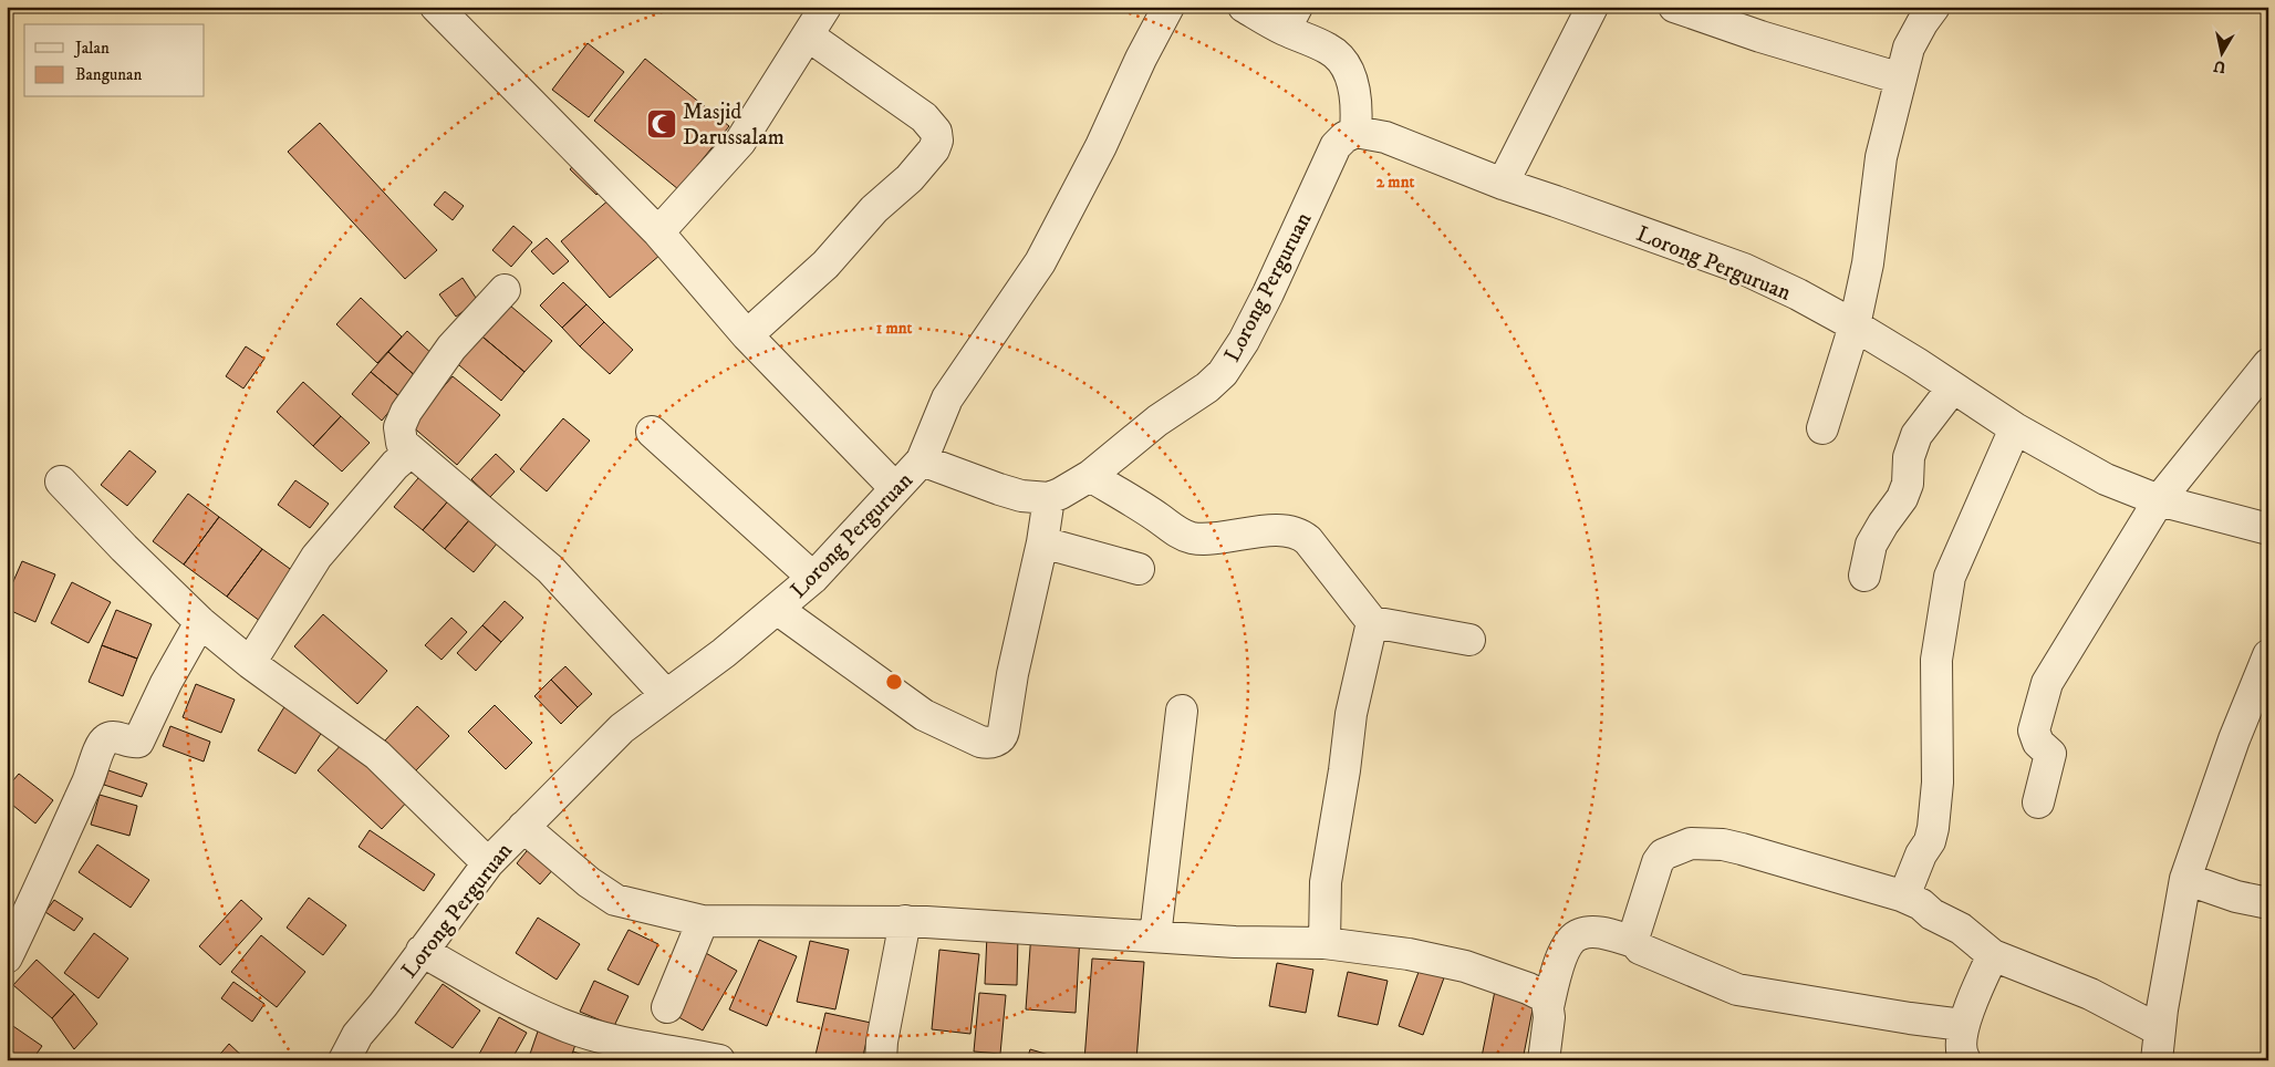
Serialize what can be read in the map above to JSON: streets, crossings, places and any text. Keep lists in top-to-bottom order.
{
  "streets": {
    "street": ["Lorong Perguruan"]
  },
  "places": {
    "mosque": ["Masjid Darussalam"]
  },
  "legend": ["Jalan", "Bangunan"],
  "north": "bottom",
  "rings": ["2 mnt", "1 mnt"]
}
